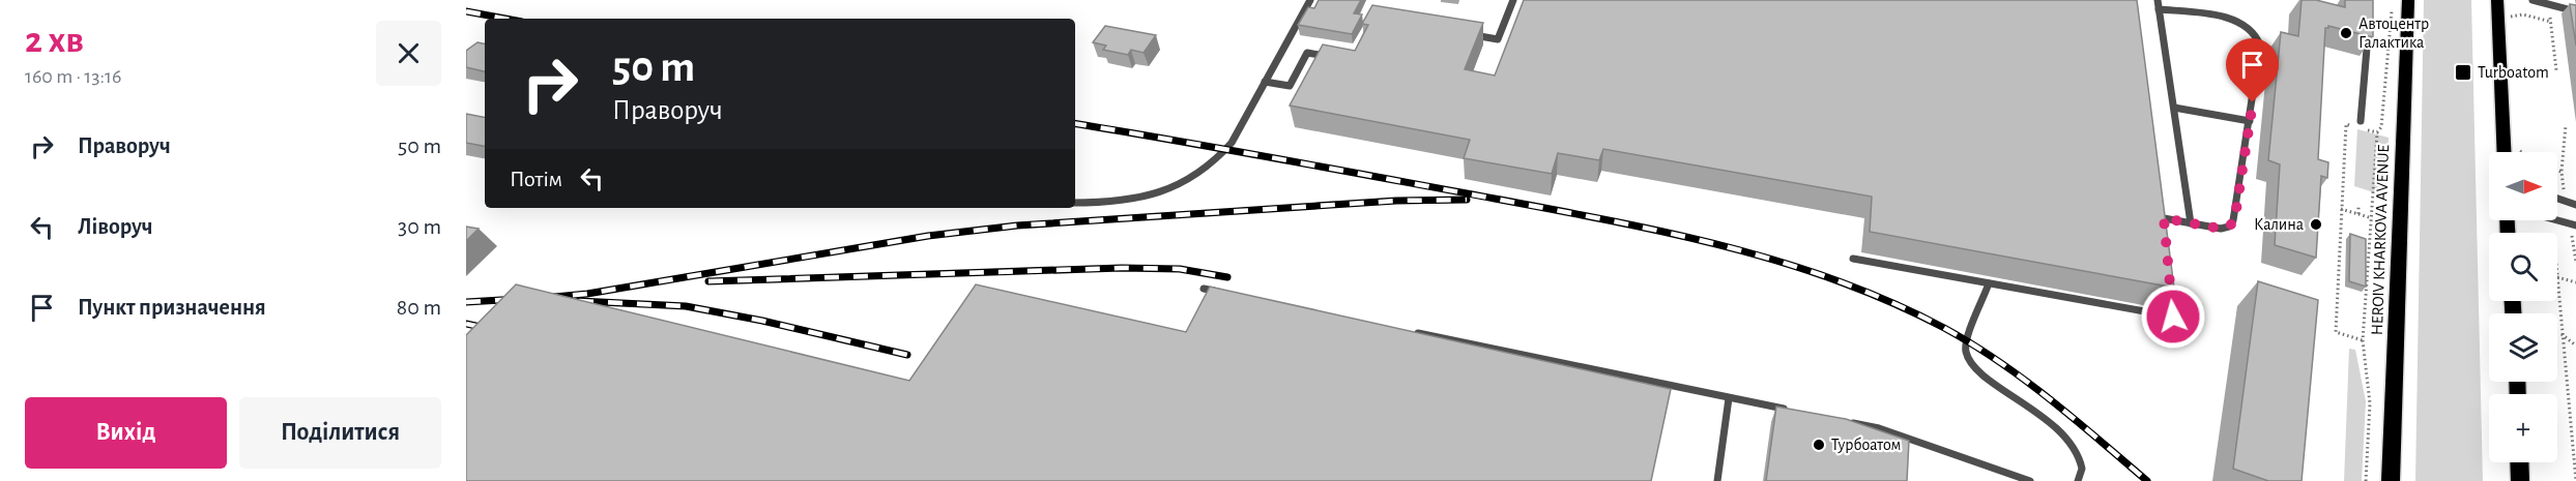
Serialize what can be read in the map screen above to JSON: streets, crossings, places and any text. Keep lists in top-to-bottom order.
{
  "streets": {
    "main road": ["HEROIV KHARKOVA AVENUE"]
  },
  "places": {
    "other": ["Автоцентр Галактика", "Калина", "Турбоатом"],
    "transit": ["Turboatom"]
  },
  "north": "right",
  "page": {
    "heading": ["2 хв", "160 m · 13:16"],
    "turn": ["50 m", "Праворуч"],
    "list": [
      {
        "name": "Праворуч",
        "value": "50 m"
      },
      {
        "name": "Ліворуч",
        "value": "30 m"
      },
      {
        "name": "Пункт призначення",
        "value": "80 m"
      }
    ],
    "then": "Потім",
    "map_buttons": "+",
    "buttons": ["Вихід", "Поділитися"]
  }
}
